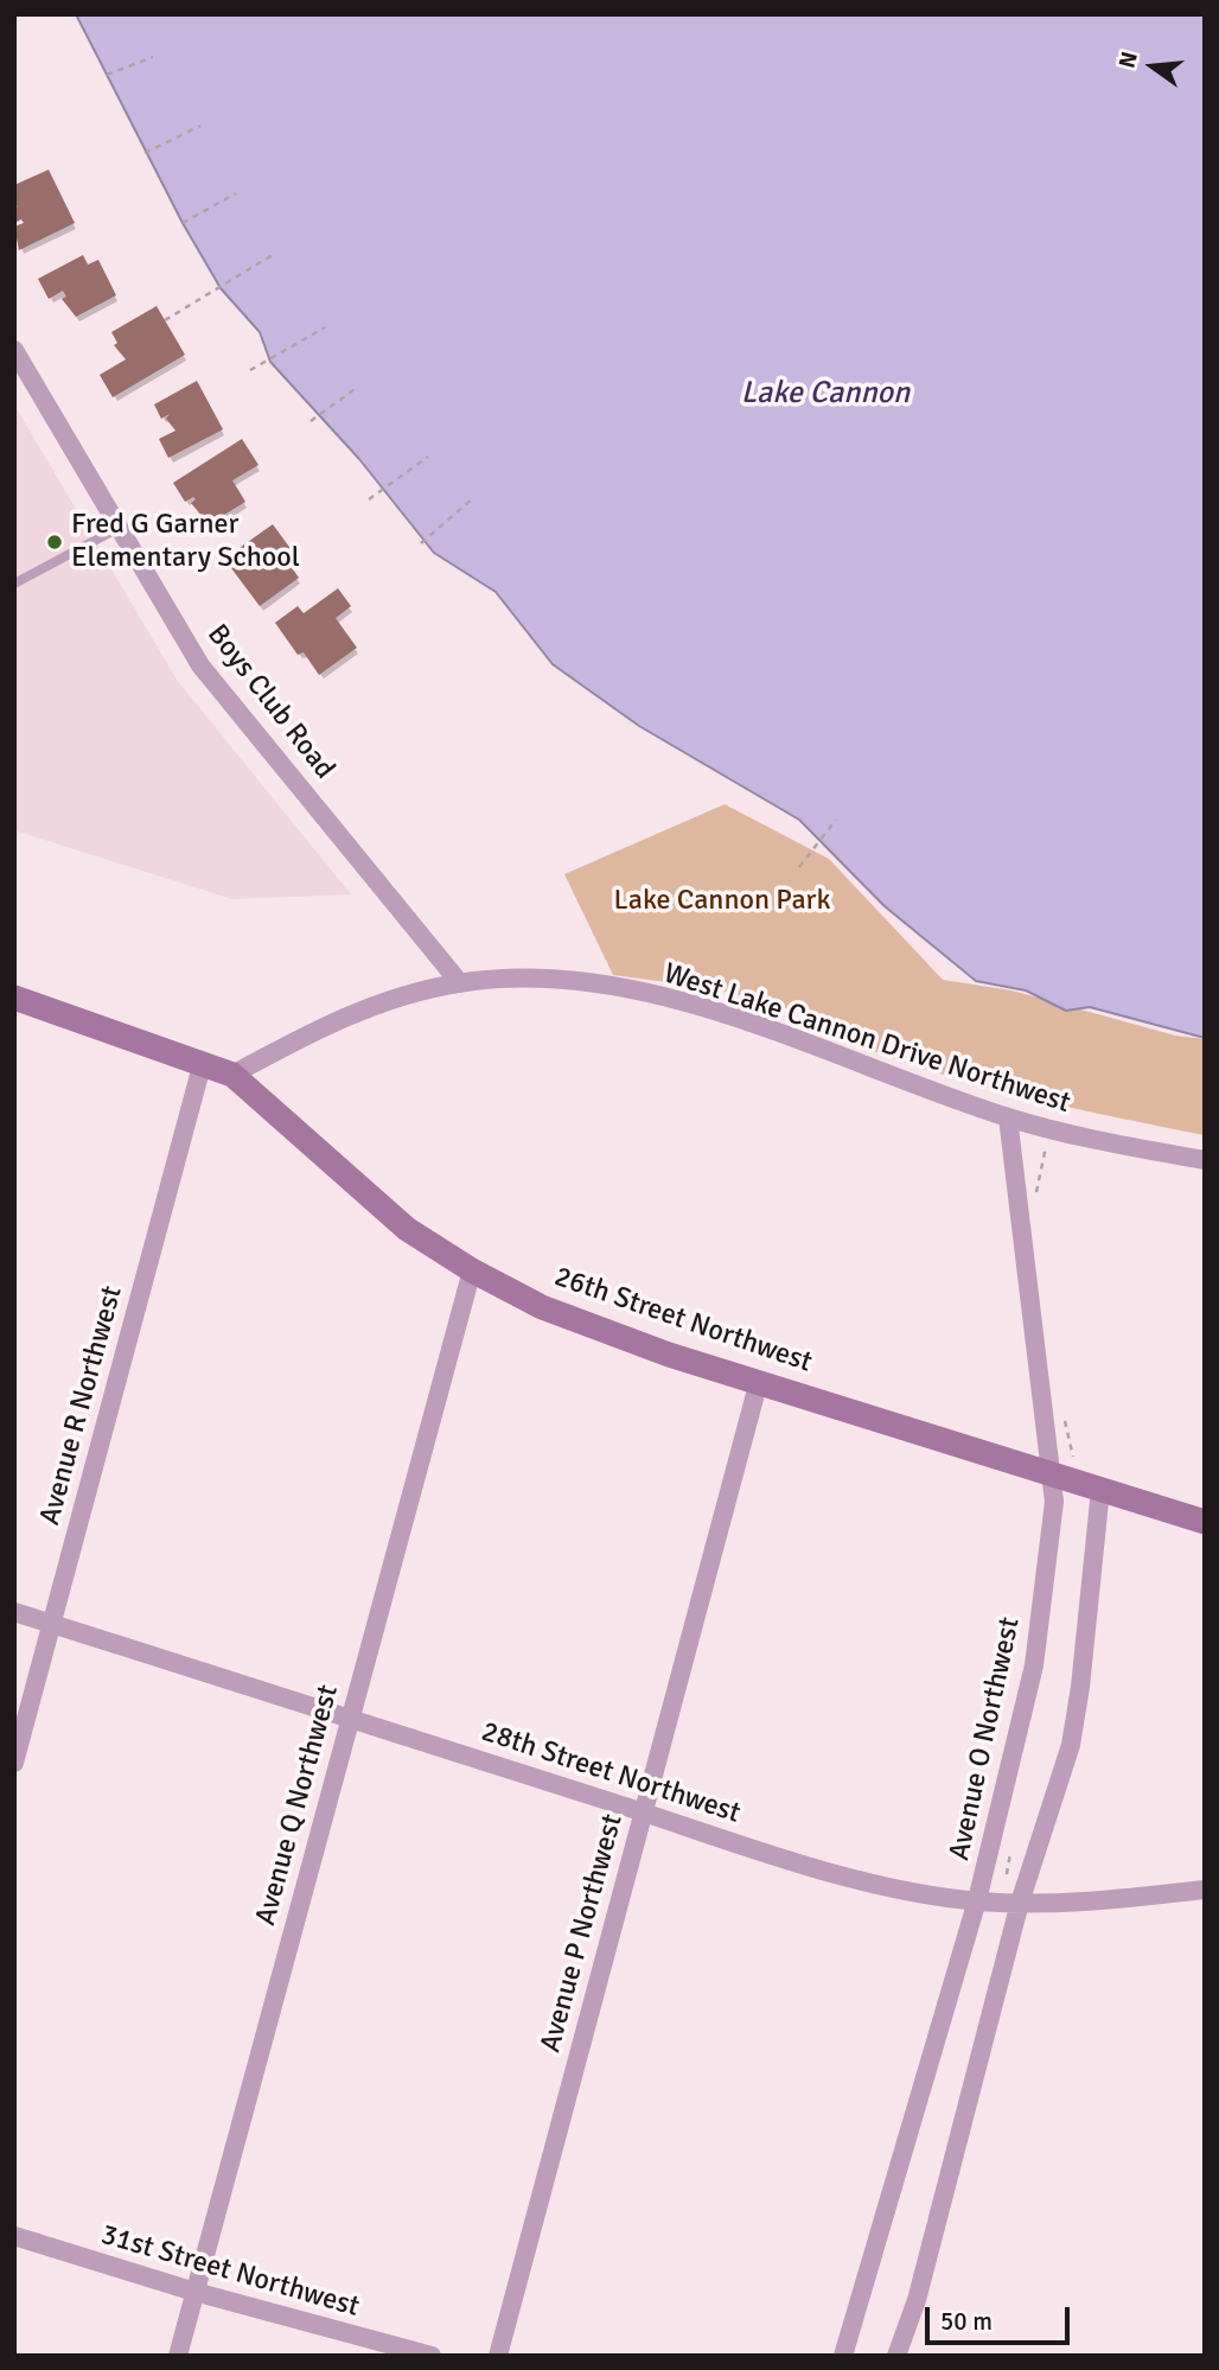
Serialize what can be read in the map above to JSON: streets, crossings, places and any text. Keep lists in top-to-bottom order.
{
  "streets": {
    "street": [
      "Boys Club Road",
      "West Lake Cannon Drive Northwest",
      "26th Street Northwest",
      "Avenue R Northwest",
      "Avenue O Northwest",
      "28th Street Northwest",
      "Avenue Q Northwest",
      "Avenue P Northwest",
      "31st Street Northwest"
    ]
  },
  "crossings": [
    ["Boys Club Road", "West Lake Cannon Drive Northwest"],
    ["West Lake Cannon Drive Northwest", "26th Street Northwest"],
    ["West Lake Cannon Drive Northwest", "Avenue O Northwest"],
    ["26th Street Northwest", "Avenue R Northwest"],
    ["26th Street Northwest", "Avenue O Northwest"],
    ["26th Street Northwest", "Avenue Q Northwest"],
    ["26th Street Northwest", "Avenue P Northwest"],
    ["Avenue R Northwest", "28th Street Northwest"],
    ["Avenue O Northwest", "28th Street Northwest"],
    ["28th Street Northwest", "Avenue Q Northwest"],
    ["28th Street Northwest", "Avenue P Northwest"],
    ["Avenue Q Northwest", "31st Street Northwest"]
  ],
  "water": ["Lake Cannon"],
  "parks": ["Lake Cannon Park"],
  "places": ["Fred G Garner Elementary School"],
  "scale_bar": "50 m",
  "north": "left"
}
